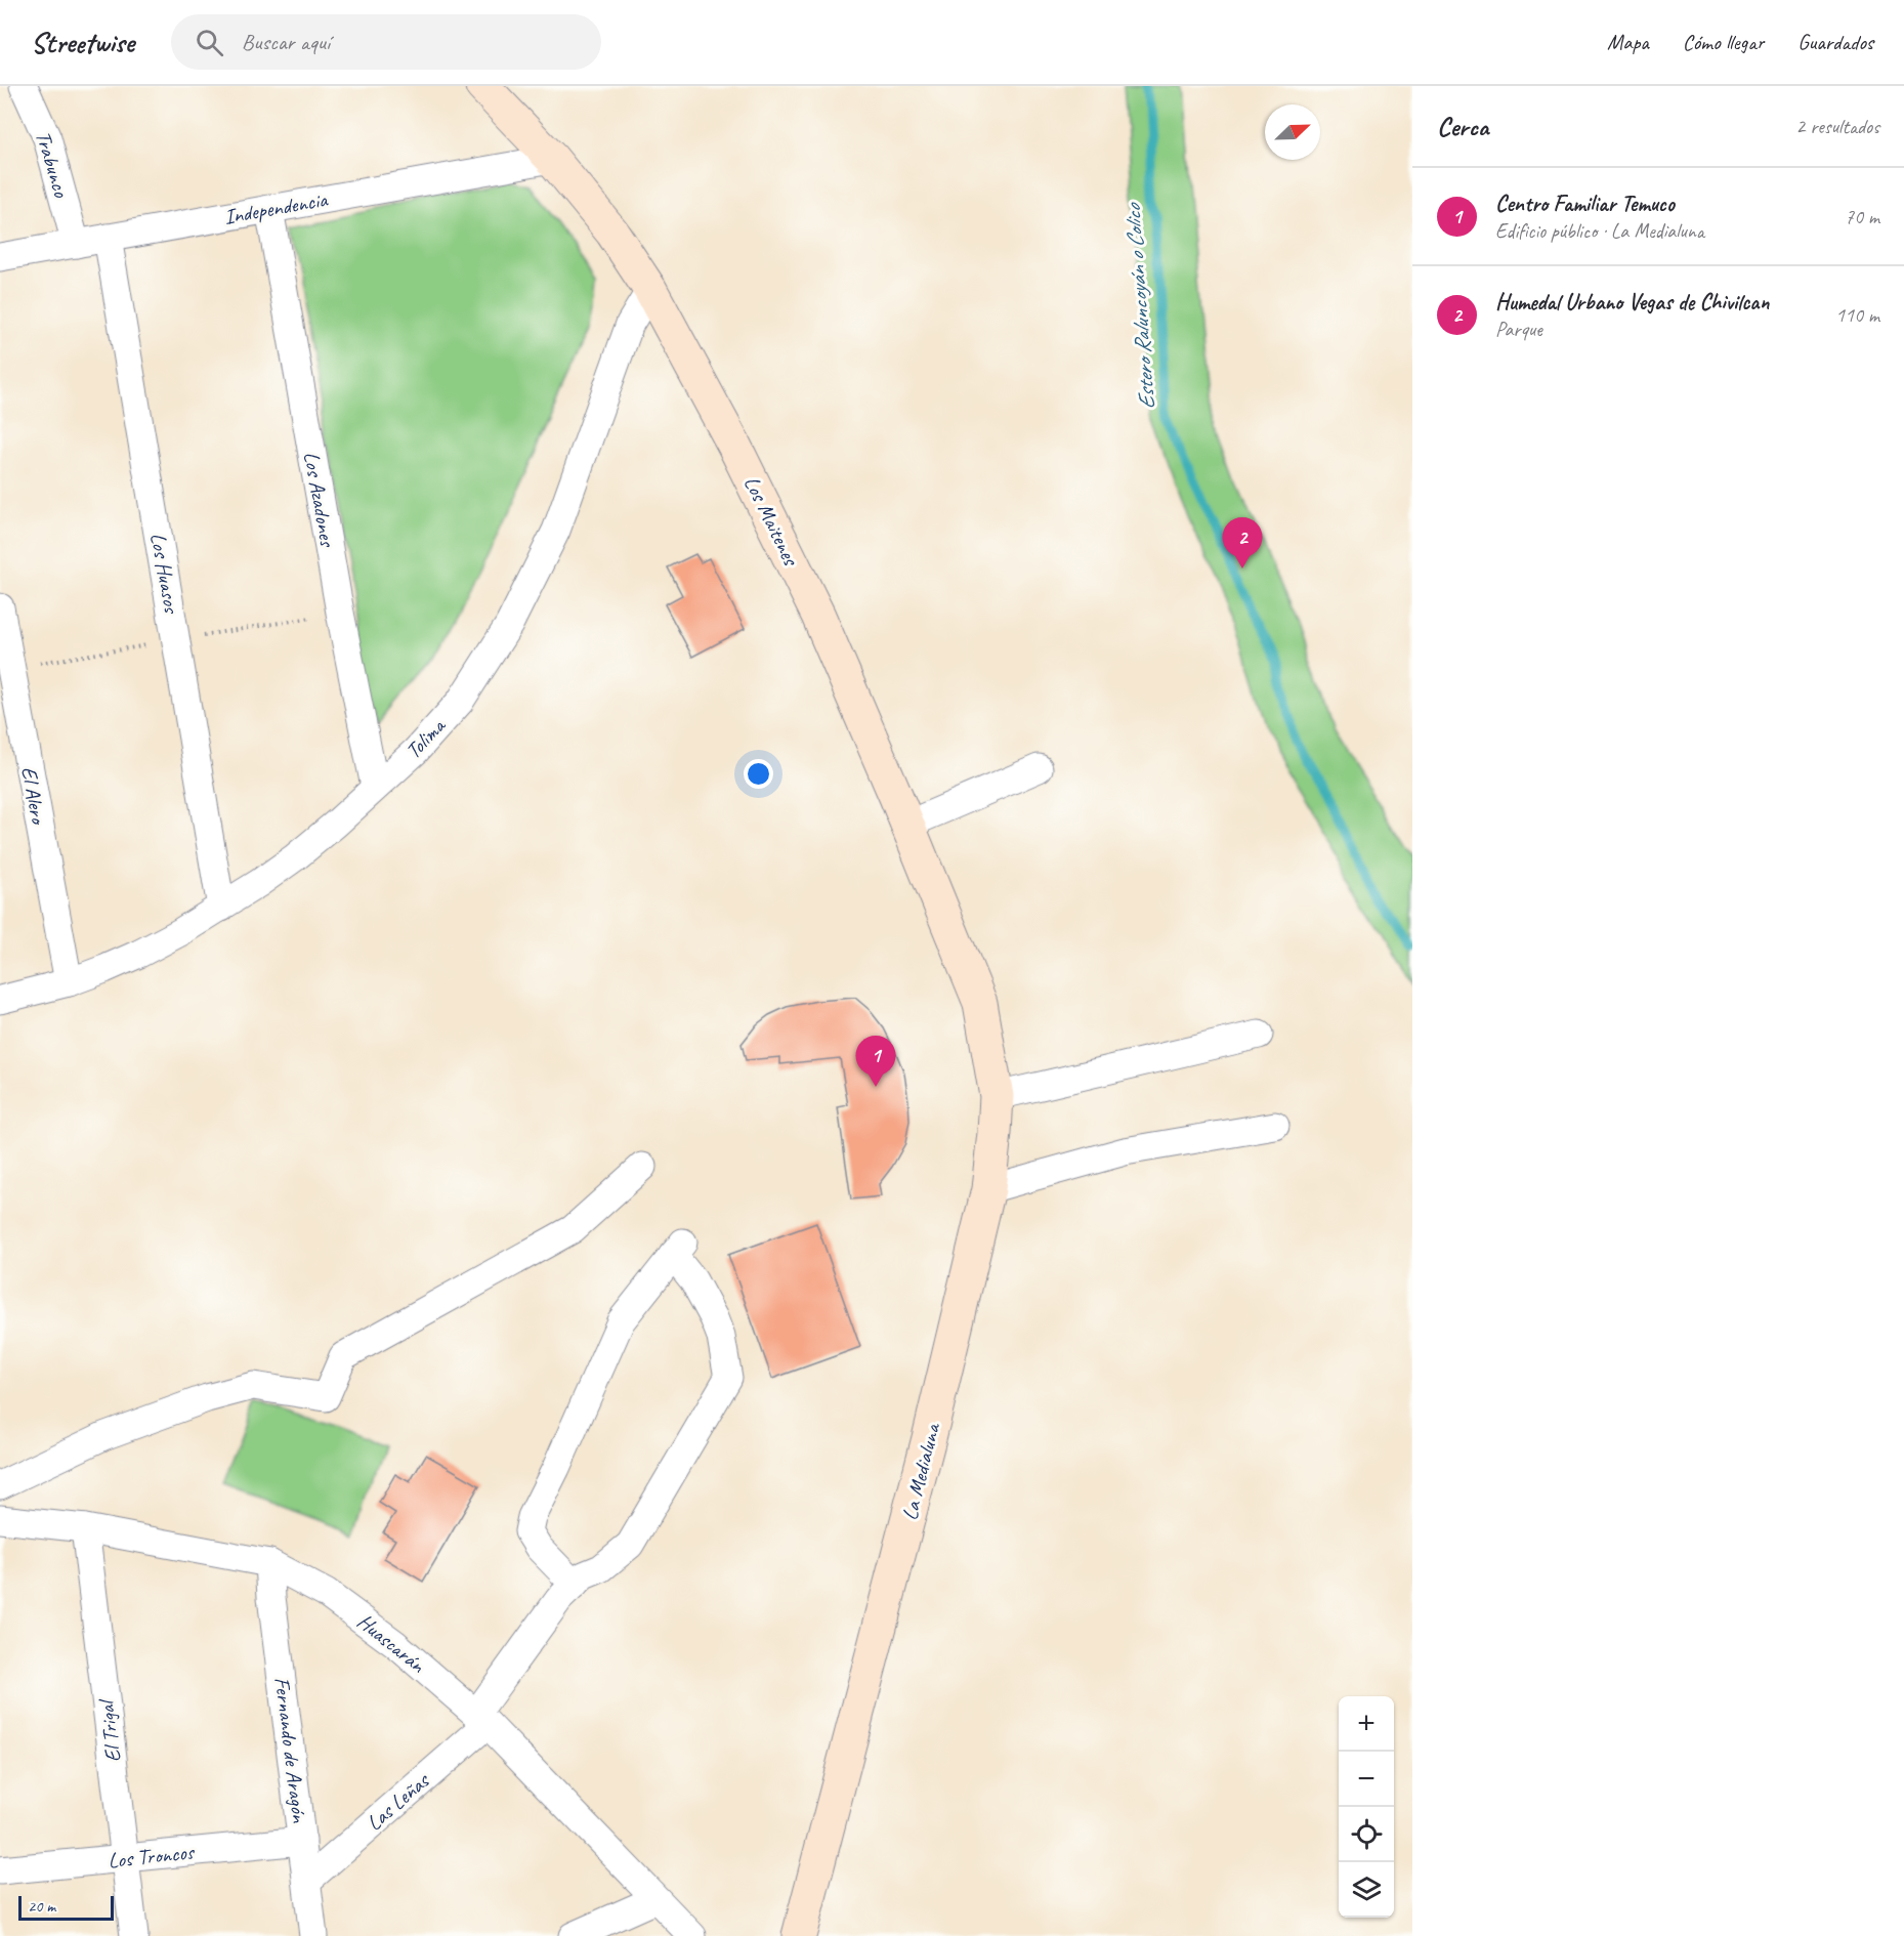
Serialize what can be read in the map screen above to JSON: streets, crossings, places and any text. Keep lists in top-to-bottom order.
{
  "streets": {
    "street": [
      "Trabunco",
      "Independencia",
      "Los Azadones",
      "Los Maitenes",
      "Los Huasos",
      "Tolima",
      "El Alero",
      "La Medialuna",
      "Huascarán",
      "El Trigal",
      "Fernando de Aragón",
      "Las Leñas",
      "Los Troncos"
    ]
  },
  "crossings": [
    ["Trabunco", "Independencia"],
    ["Independencia", "Los Azadones"],
    ["Independencia", "Los Maitenes"],
    ["Independencia", "Los Huasos"],
    ["Los Azadones", "Tolima"],
    ["Los Maitenes", "Tolima"],
    ["Los Maitenes", "La Medialuna"],
    ["Los Huasos", "Tolima"],
    ["Tolima", "El Alero"],
    ["Huascarán", "El Trigal"],
    ["Huascarán", "Fernando de Aragón"],
    ["Huascarán", "Las Leñas"],
    ["El Trigal", "Los Troncos"],
    ["Fernando de Aragón", "Las Leñas"],
    ["Fernando de Aragón", "Los Troncos"]
  ],
  "water": ["Estero Raluncoyán o Colico"],
  "scale_bar": "20 m",
  "north": "top right",
  "page": {
    "header": "Streetwise",
    "search": "Buscar aquí",
    "nav": ["Mapa", "Cómo llegar", "Guardados"],
    "heading": ["Cerca", "2 resultados"],
    "list": [
      {
        "mark": "1",
        "name": "Centro Familiar Temuco",
        "note": "Edificio público · La Medialuna",
        "value": "70 m"
      },
      {
        "mark": "2",
        "name": "Humedal Urbano Vegas de Chivilcan",
        "note": "Parque",
        "value": "110 m"
      }
    ],
    "pins": ["2", "1"],
    "map_buttons": ["+", "−"],
    "scale": "20 m"
  }
}
